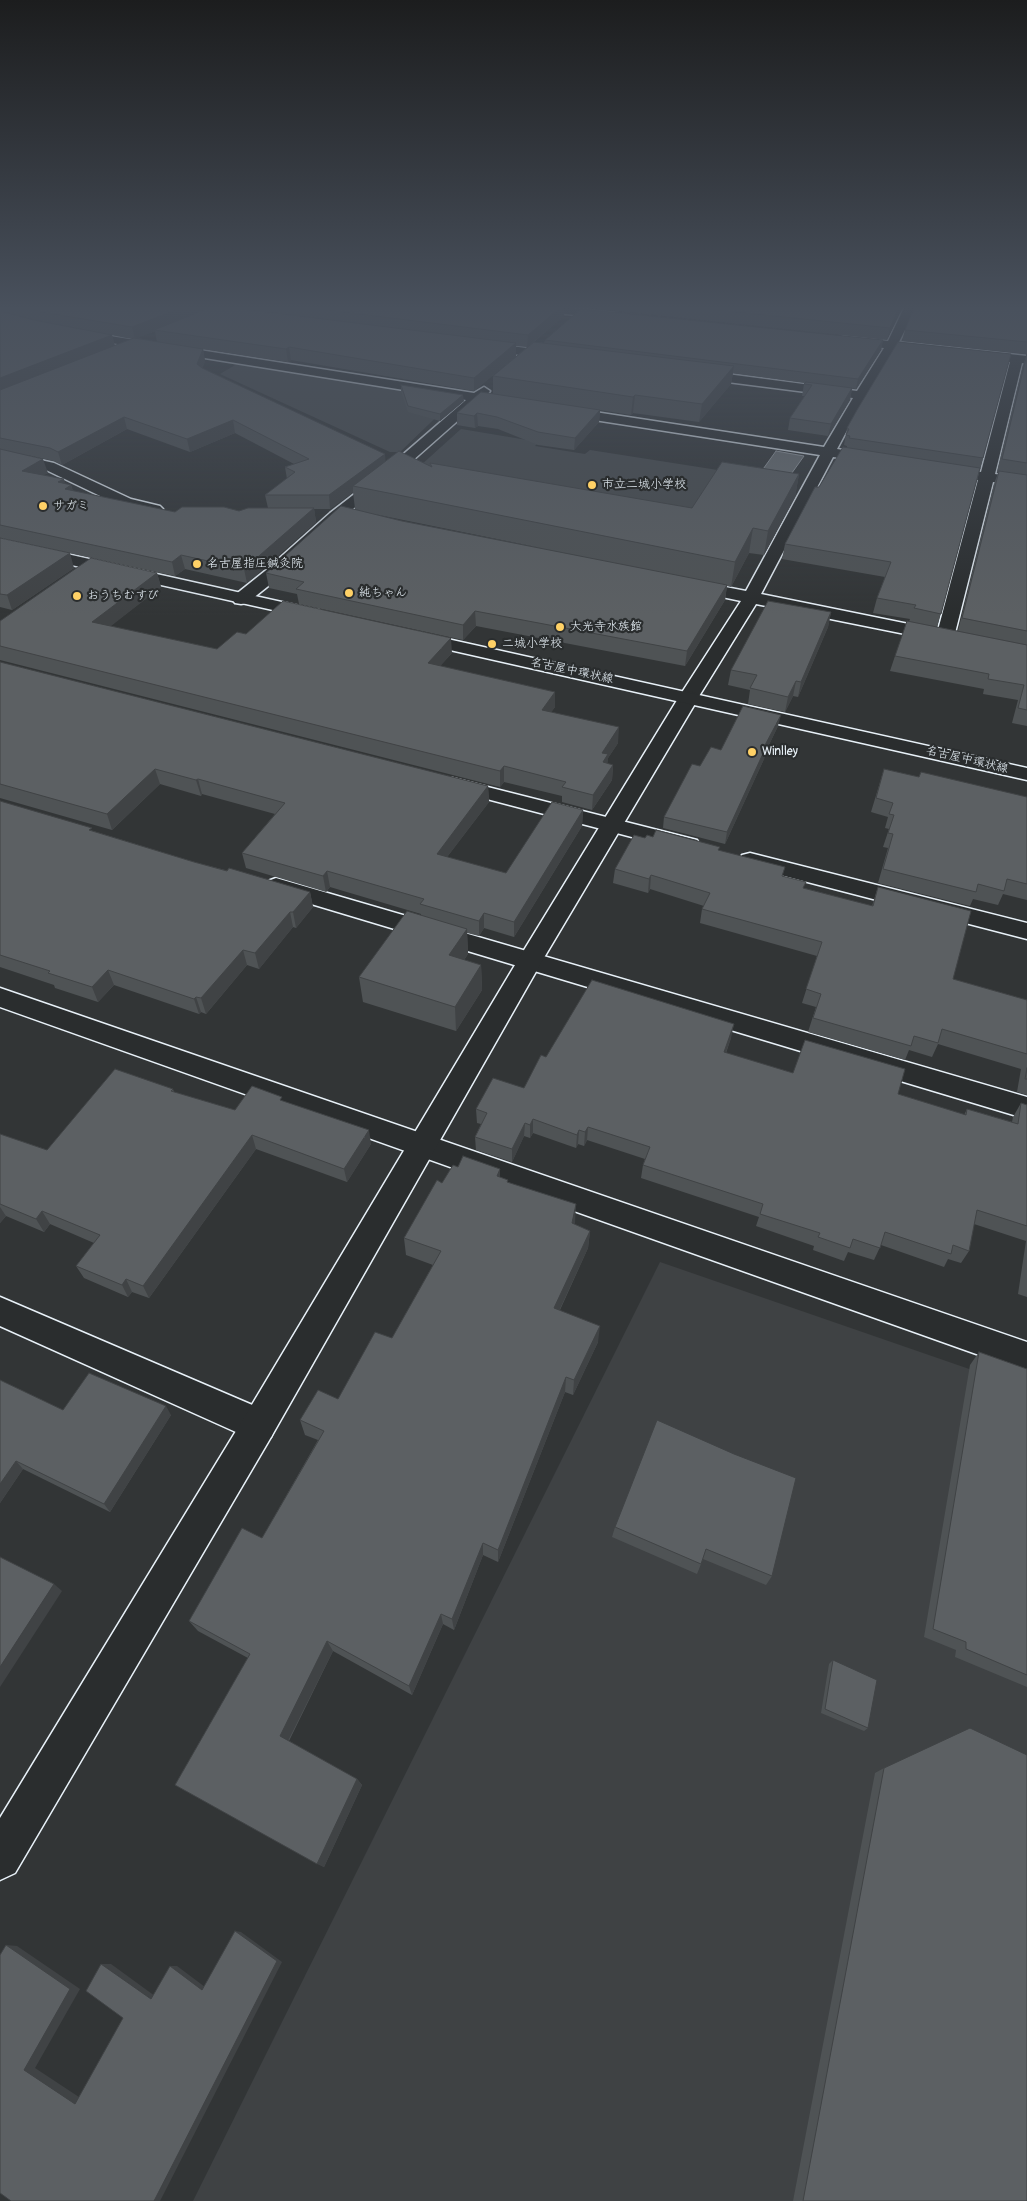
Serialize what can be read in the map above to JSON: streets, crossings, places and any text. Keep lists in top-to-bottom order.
{
  "streets": {
    "street": ["名古屋中環状線"]
  },
  "places": [
    "市立二城小学校",
    "サガミ",
    "名古屋指圧鍼灸院",
    "純ちゃん",
    "おうちむすび",
    "大光寺水族館",
    "二城小学校",
    "Winlley"
  ]
}
